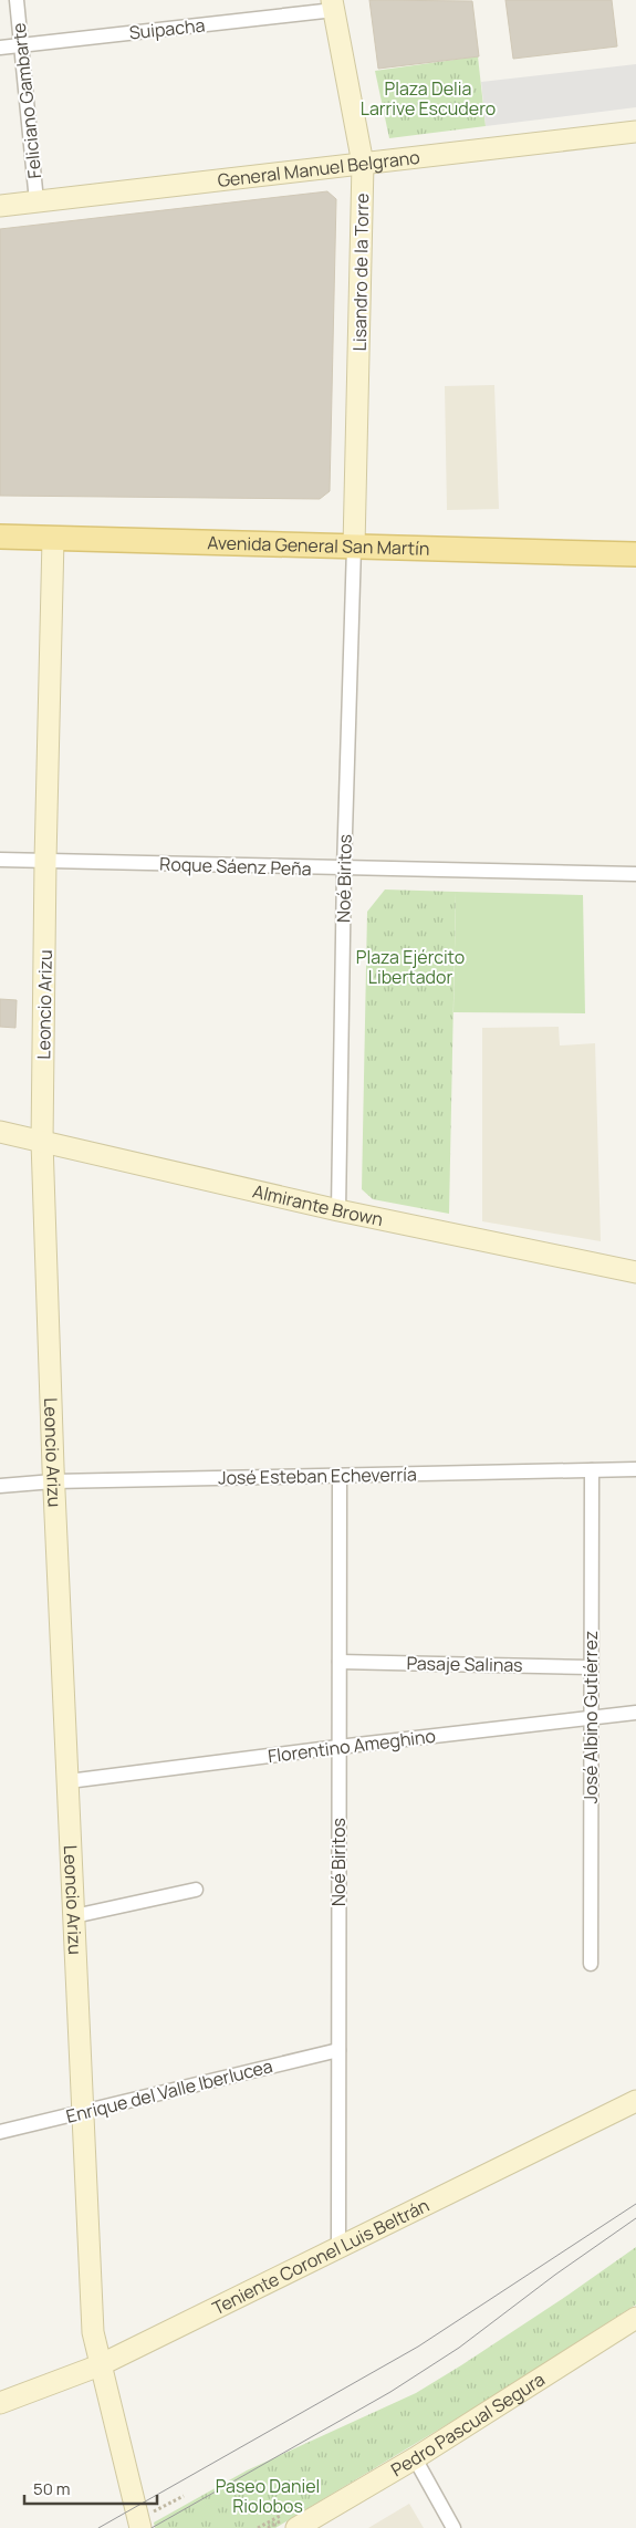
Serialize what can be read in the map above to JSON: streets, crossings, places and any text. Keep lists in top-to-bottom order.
{
  "streets": {
    "main road": ["Avenida General San Martín"],
    "street": [
      "Suipacha",
      "Feliciano Gambarte",
      "General Manuel Belgrano",
      "Lisandro de la Torre",
      "Roque Sáenz Peña",
      "Noé Biritos",
      "Leoncio Arizu",
      "Almirante Brown",
      "José Esteban Echeverría",
      "Pasaje Salinas",
      "José Albino Gutiérrez",
      "Florentino Ameghino",
      "Enrique del Valle Iberlucea",
      "Teniente Coronel Luis Beltrán",
      "Pedro Pascual Segura"
    ]
  },
  "crossings": [
    ["Suipacha", "Feliciano Gambarte"],
    ["Suipacha", "Lisandro de la Torre"],
    ["Feliciano Gambarte", "General Manuel Belgrano"],
    ["General Manuel Belgrano", "Lisandro de la Torre"],
    ["Lisandro de la Torre", "Avenida General San Martín"],
    ["Lisandro de la Torre", "Noé Biritos"],
    ["Avenida General San Martín", "Noé Biritos"],
    ["Avenida General San Martín", "Leoncio Arizu"],
    ["Roque Sáenz Peña", "Noé Biritos"],
    ["Roque Sáenz Peña", "Leoncio Arizu"],
    ["Noé Biritos", "Almirante Brown"],
    ["Noé Biritos", "José Esteban Echeverría"],
    ["Noé Biritos", "Pasaje Salinas"],
    ["Noé Biritos", "Florentino Ameghino"],
    ["Noé Biritos", "Enrique del Valle Iberlucea"],
    ["Noé Biritos", "Teniente Coronel Luis Beltrán"],
    ["Leoncio Arizu", "Almirante Brown"],
    ["Leoncio Arizu", "José Esteban Echeverría"],
    ["Leoncio Arizu", "Florentino Ameghino"],
    ["Leoncio Arizu", "Enrique del Valle Iberlucea"],
    ["Leoncio Arizu", "Teniente Coronel Luis Beltrán"],
    ["José Esteban Echeverría", "José Albino Gutiérrez"],
    ["Pasaje Salinas", "José Albino Gutiérrez"],
    ["José Albino Gutiérrez", "Florentino Ameghino"]
  ],
  "parks": ["Plaza Delia Larrive Escudero", "Plaza Ejército Libertador", "Paseo Daniel Riolobos"],
  "scale_bar": "50 m"
}
